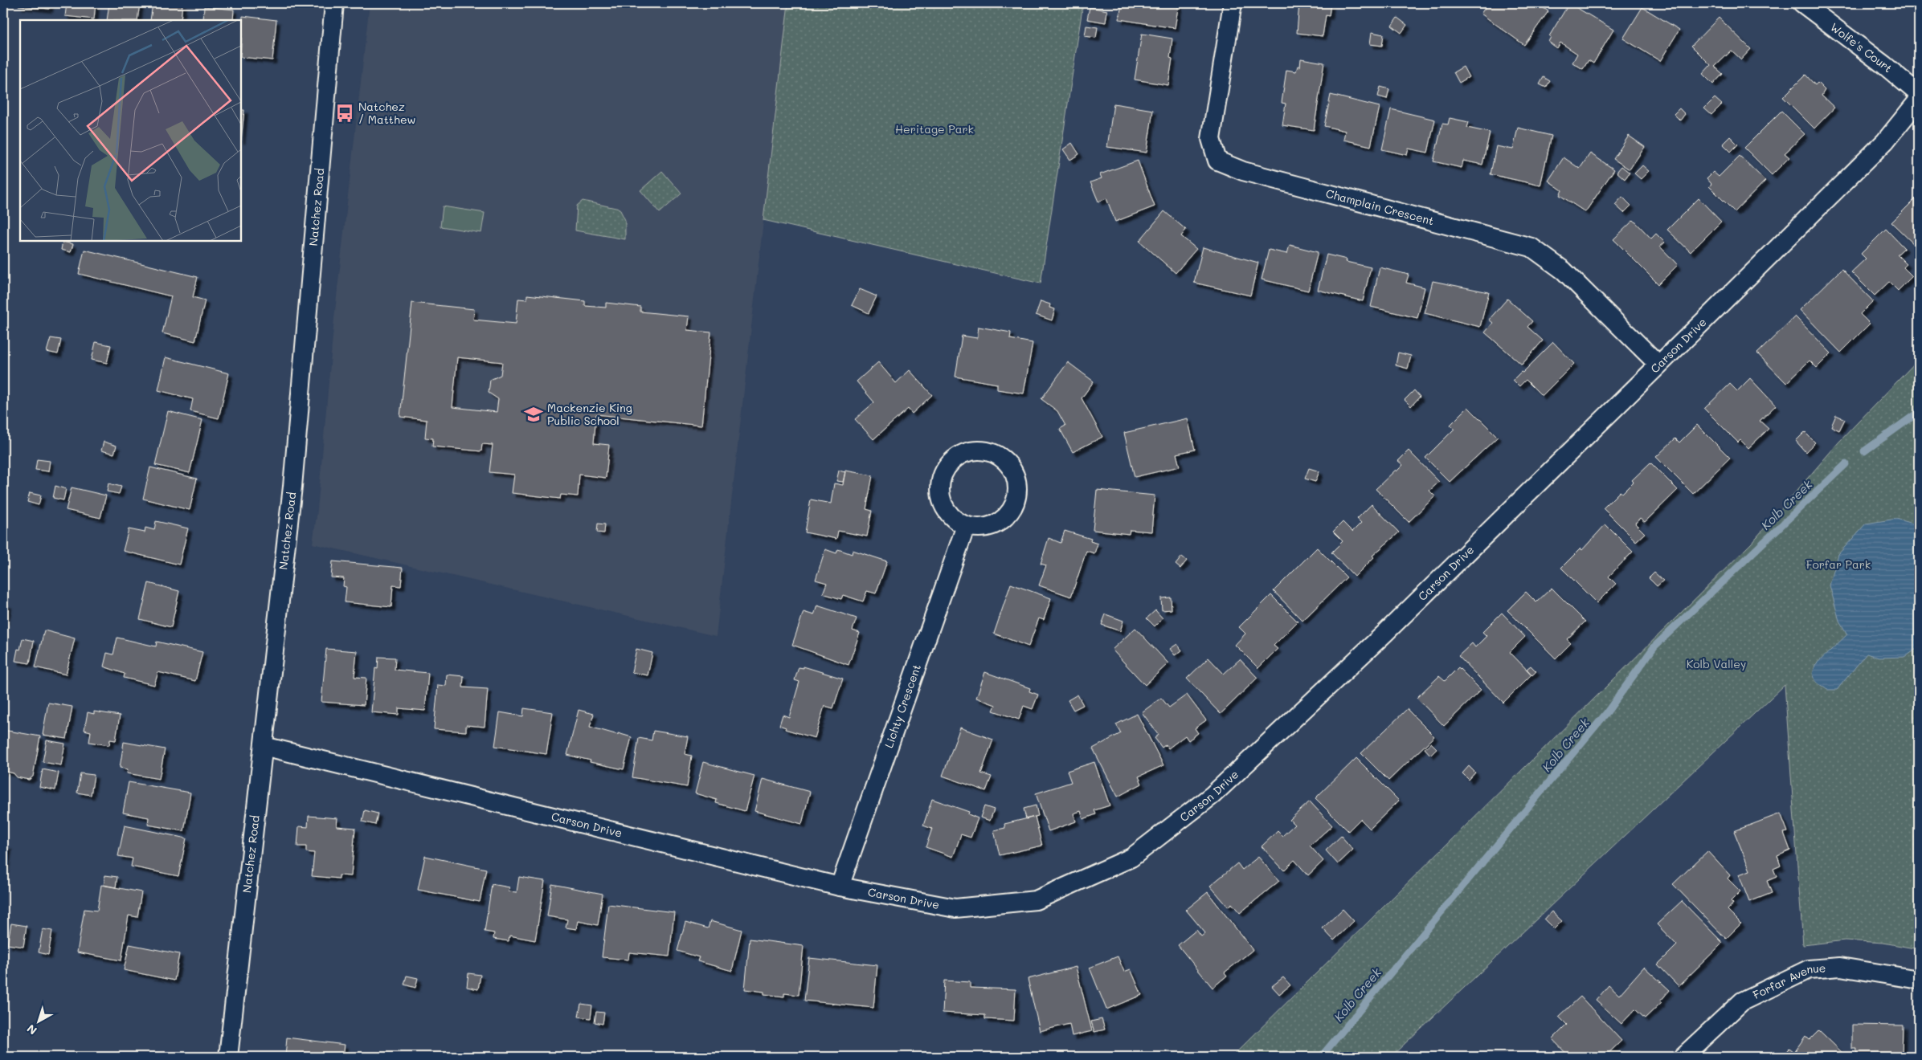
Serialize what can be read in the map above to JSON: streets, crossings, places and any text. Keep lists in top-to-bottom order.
{
  "streets": {
    "street": [
      "Wolfe's Court",
      "Natchez Road",
      "Champlain Crescent",
      "Carson Drive",
      "Lichty Crescent",
      "Forfar Avenue"
    ]
  },
  "crossings": [
    ["Natchez Road", "Carson Drive"],
    ["Champlain Crescent", "Carson Drive"],
    ["Carson Drive", "Lichty Crescent"]
  ],
  "water": ["Kolb Creek"],
  "parks": ["Heritage Park", "Forfar Park", "Kolb Valley"],
  "places": {
    "bus stop": ["Natchez / Matthew"],
    "school or university": ["Mackenzie King Public School"]
  },
  "north": "bottom left"
}
